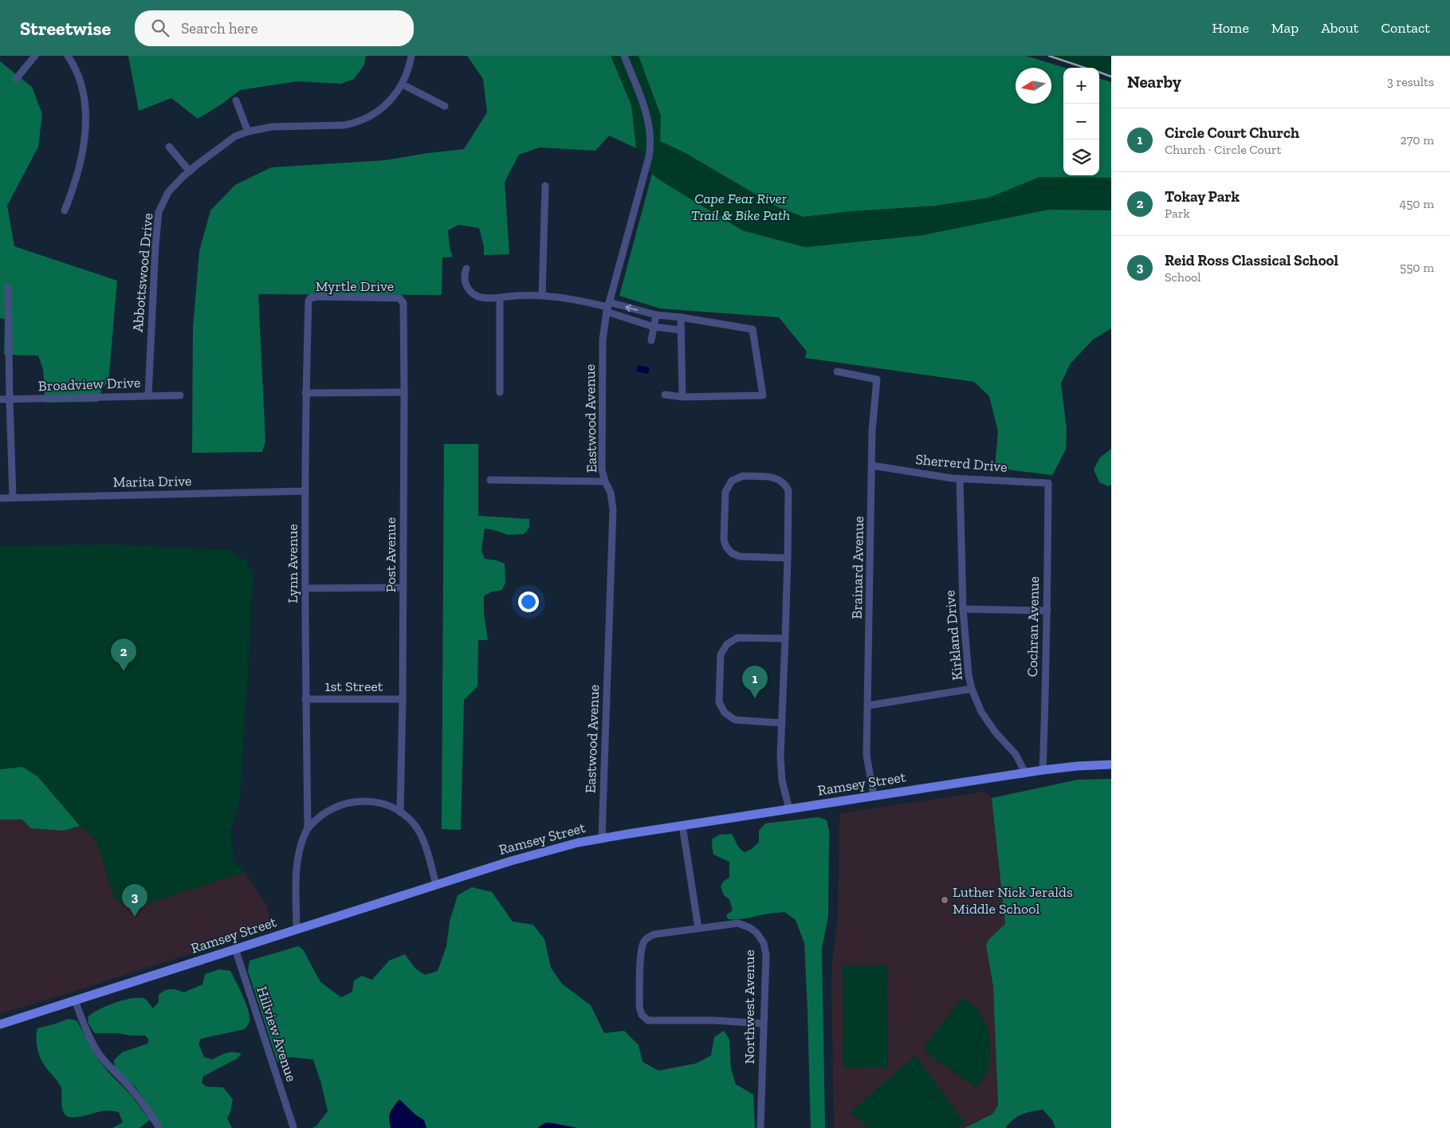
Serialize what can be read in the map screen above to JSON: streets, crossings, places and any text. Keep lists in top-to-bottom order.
{
  "streets": {
    "main road": ["Ramsey Street"],
    "street": [
      "Abbottswood Drive",
      "Myrtle Drive",
      "Broadview Drive",
      "Eastwood Avenue",
      "Sherrerd Drive",
      "Marita Drive",
      "Post Avenue",
      "Lynn Avenue",
      "Brainard Avenue",
      "Cochran Avenue",
      "Kirkland Drive",
      "1st Street",
      "Northwest Avenue",
      "Hillview Avenue"
    ]
  },
  "crossings": [
    ["Abbottswood Drive", "Broadview Drive"],
    ["Myrtle Drive", "Post Avenue"],
    ["Myrtle Drive", "Lynn Avenue"],
    ["Eastwood Avenue", "Ramsey Street"],
    ["Sherrerd Drive", "Brainard Avenue"],
    ["Sherrerd Drive", "Cochran Avenue"],
    ["Sherrerd Drive", "Kirkland Drive"],
    ["Marita Drive", "Lynn Avenue"],
    ["Post Avenue", "1st Street"],
    ["Lynn Avenue", "1st Street"],
    ["Brainard Avenue", "Ramsey Street"],
    ["Cochran Avenue", "Ramsey Street"],
    ["Kirkland Drive", "Ramsey Street"],
    ["Ramsey Street", "Hillview Avenue"]
  ],
  "parks": ["Cape Fear River Trail & Bike Path"],
  "places": ["Luther Nick Jeralds Middle School"],
  "north": "left",
  "page": {
    "header": "Streetwise",
    "search": "Search here",
    "nav": [
      "Home",
      "Map",
      "About",
      "Contact"
    ],
    "heading": ["Nearby", "3 results"],
    "map_buttons": ["+", "−"],
    "list": [
      {
        "mark": "1",
        "name": "Circle Court Church",
        "note": "Church · Circle Court",
        "value": "270 m"
      },
      {
        "mark": "2",
        "name": "Tokay Park",
        "note": "Park",
        "value": "450 m"
      },
      {
        "mark": "3",
        "name": "Reid Ross Classical School",
        "note": "School",
        "value": "550 m"
      }
    ],
    "pins": ["2", "1", "3"]
  }
}
